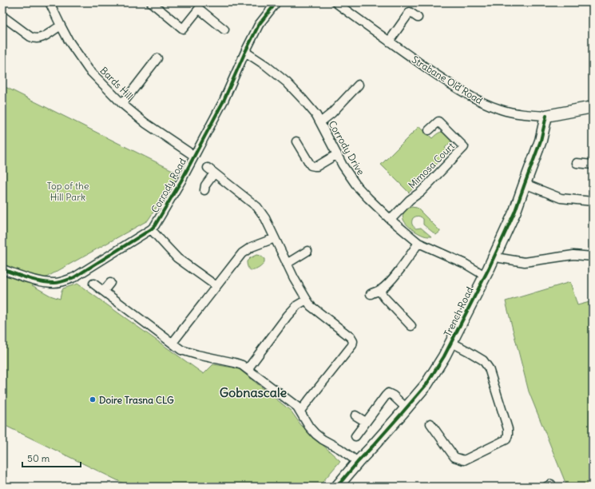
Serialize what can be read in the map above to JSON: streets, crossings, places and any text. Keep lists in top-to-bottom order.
{
  "streets": {
    "street": [
      "Strabane Old Road",
      "Bards Hill",
      "Corrody Drive",
      "Mimosa Court",
      "Corrody Road",
      "Trench Road"
    ]
  },
  "crossings": [
    ["Strabane Old Road", "Trench Road"],
    ["Bards Hill", "Corrody Road"],
    ["Corrody Drive", "Mimosa Court"],
    ["Corrody Drive", "Corrody Road"],
    ["Corrody Drive", "Trench Road"]
  ],
  "districts": ["Gobnascale"],
  "parks": ["Top of the Hill Park"],
  "places": ["Doire Trasna CLG"],
  "scale_bar": "50 m"
}
